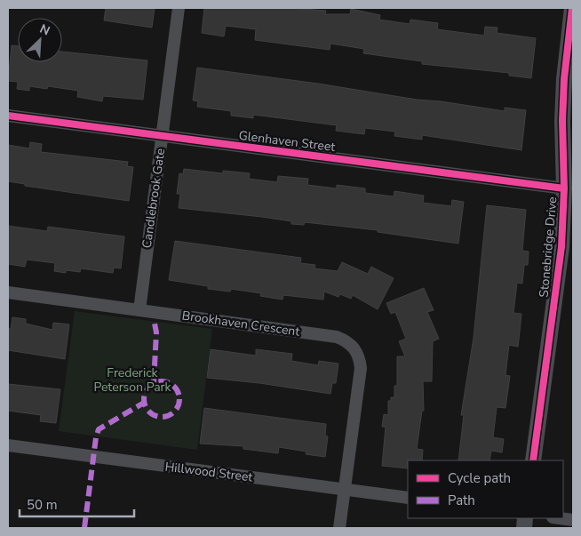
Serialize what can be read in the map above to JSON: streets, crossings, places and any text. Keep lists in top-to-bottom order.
{
  "streets": {
    "street": [
      "Glenhaven Street",
      "Candlebrook Gate",
      "Stonebridge Drive",
      "Brookhaven Crescent",
      "Hillwood Street"
    ]
  },
  "crossings": [
    ["Glenhaven Street", "Candlebrook Gate"],
    ["Glenhaven Street", "Stonebridge Drive"],
    ["Candlebrook Gate", "Brookhaven Crescent"],
    ["Brookhaven Crescent", "Hillwood Street"]
  ],
  "parks": ["Frederick Peterson Park"],
  "legend": ["Cycle path", "Path"],
  "scale_bar": "50 m",
  "north": "top right"
}
